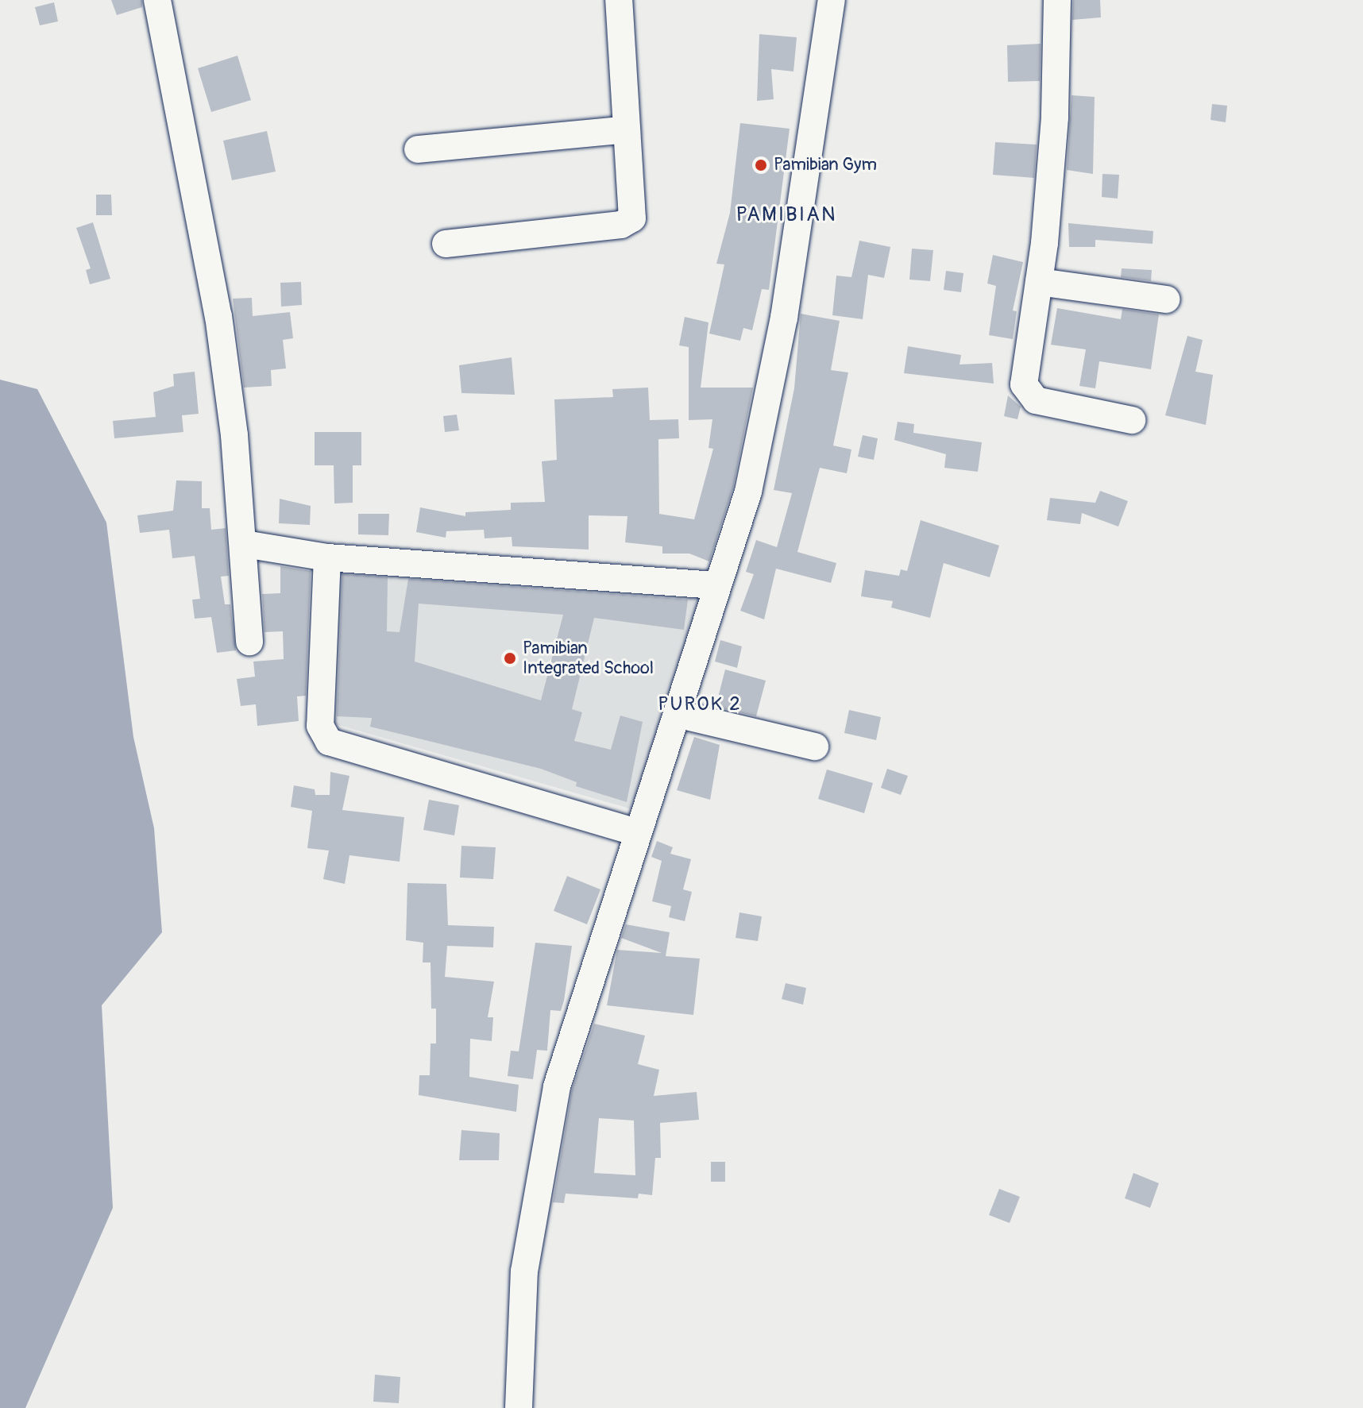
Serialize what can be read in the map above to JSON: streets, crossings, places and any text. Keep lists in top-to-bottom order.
{
  "districts": ["PAMIBIAN", "PUROK 2"],
  "places": ["Pamibian Gym", "Pamibian Integrated School"]
}
